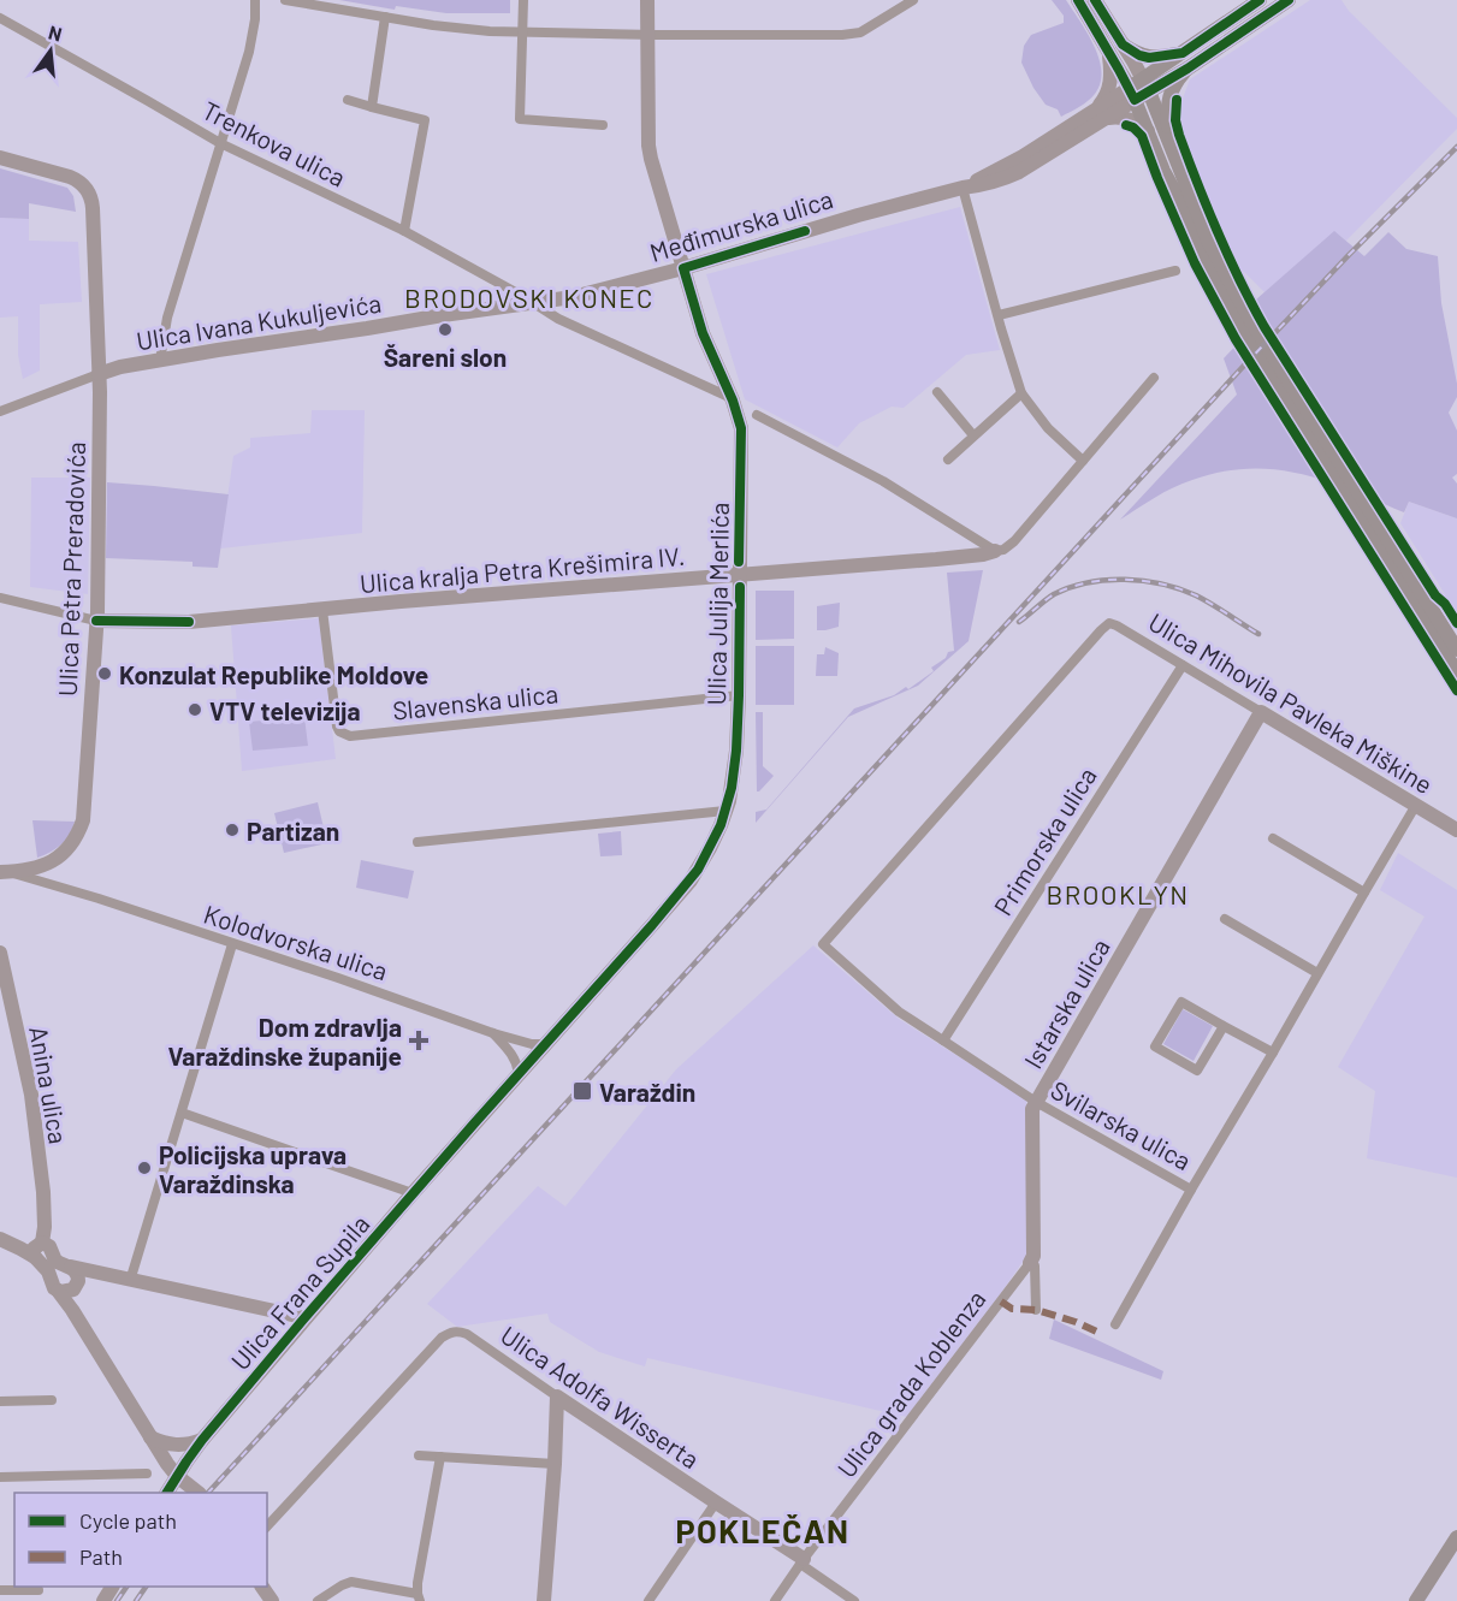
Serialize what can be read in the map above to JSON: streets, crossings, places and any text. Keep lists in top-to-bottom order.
{
  "streets": {
    "main road": [
      "Međimurska ulica",
      "Ulica Ivana Kukuljevića",
      "Ulica Petra Preradovića",
      "Ulica kralja Petra Krešimira IV.",
      "Ulica Julija Merlića",
      "Ulica Mihovila Pavleka Miškine",
      "Istarska ulica",
      "Anina ulica",
      "Ulica Frana Supila",
      "Ulica Adolfa Wisserta"
    ],
    "street": [
      "Trenkova ulica",
      "Slavenska ulica",
      "Primorska ulica",
      "Kolodvorska ulica",
      "Svilarska ulica",
      "Ulica grada Koblenza"
    ]
  },
  "crossings": [
    ["Trenkova ulica", "Međimurska ulica"],
    ["Trenkova ulica", "Ulica Ivana Kukuljevića"],
    ["Međimurska ulica", "Ulica Ivana Kukuljevića"],
    ["Međimurska ulica", "Ulica Julija Merlića"],
    ["Ulica Ivana Kukuljevića", "Ulica Petra Preradovića"],
    ["Ulica Petra Preradovića", "Ulica kralja Petra Krešimira IV."],
    ["Ulica Petra Preradovića", "Kolodvorska ulica"],
    ["Ulica kralja Petra Krešimira IV.", "Ulica Julija Merlića"],
    ["Ulica kralja Petra Krešimira IV.", "Slavenska ulica"],
    ["Ulica Julija Merlića", "Slavenska ulica"],
    ["Ulica Julija Merlića", "Kolodvorska ulica"],
    ["Ulica Julija Merlića", "Ulica Frana Supila"],
    ["Ulica Mihovila Pavleka Miškine", "Primorska ulica"],
    ["Ulica Mihovila Pavleka Miškine", "Istarska ulica"],
    ["Ulica Mihovila Pavleka Miškine", "Svilarska ulica"],
    ["Primorska ulica", "Svilarska ulica"],
    ["Kolodvorska ulica", "Ulica Frana Supila"],
    ["Istarska ulica", "Svilarska ulica"],
    ["Istarska ulica", "Ulica grada Koblenza"],
    ["Ulica grada Koblenza", "Ulica Adolfa Wisserta"]
  ],
  "districts": ["BRODOVSKI KONEC", "BROOKLYN", "POKLEČAN"],
  "places": {
    "other": [
      "Šareni slon",
      "Konzulat Republike Moldove",
      "VTV televizija",
      "Partizan",
      "Policijska uprava Varaždinska"
    ],
    "health": ["Dom zdravlja Varaždinske županije"],
    "transit": ["Varaždin"]
  },
  "legend": ["Cycle path", "Path"],
  "north": "top"
}
